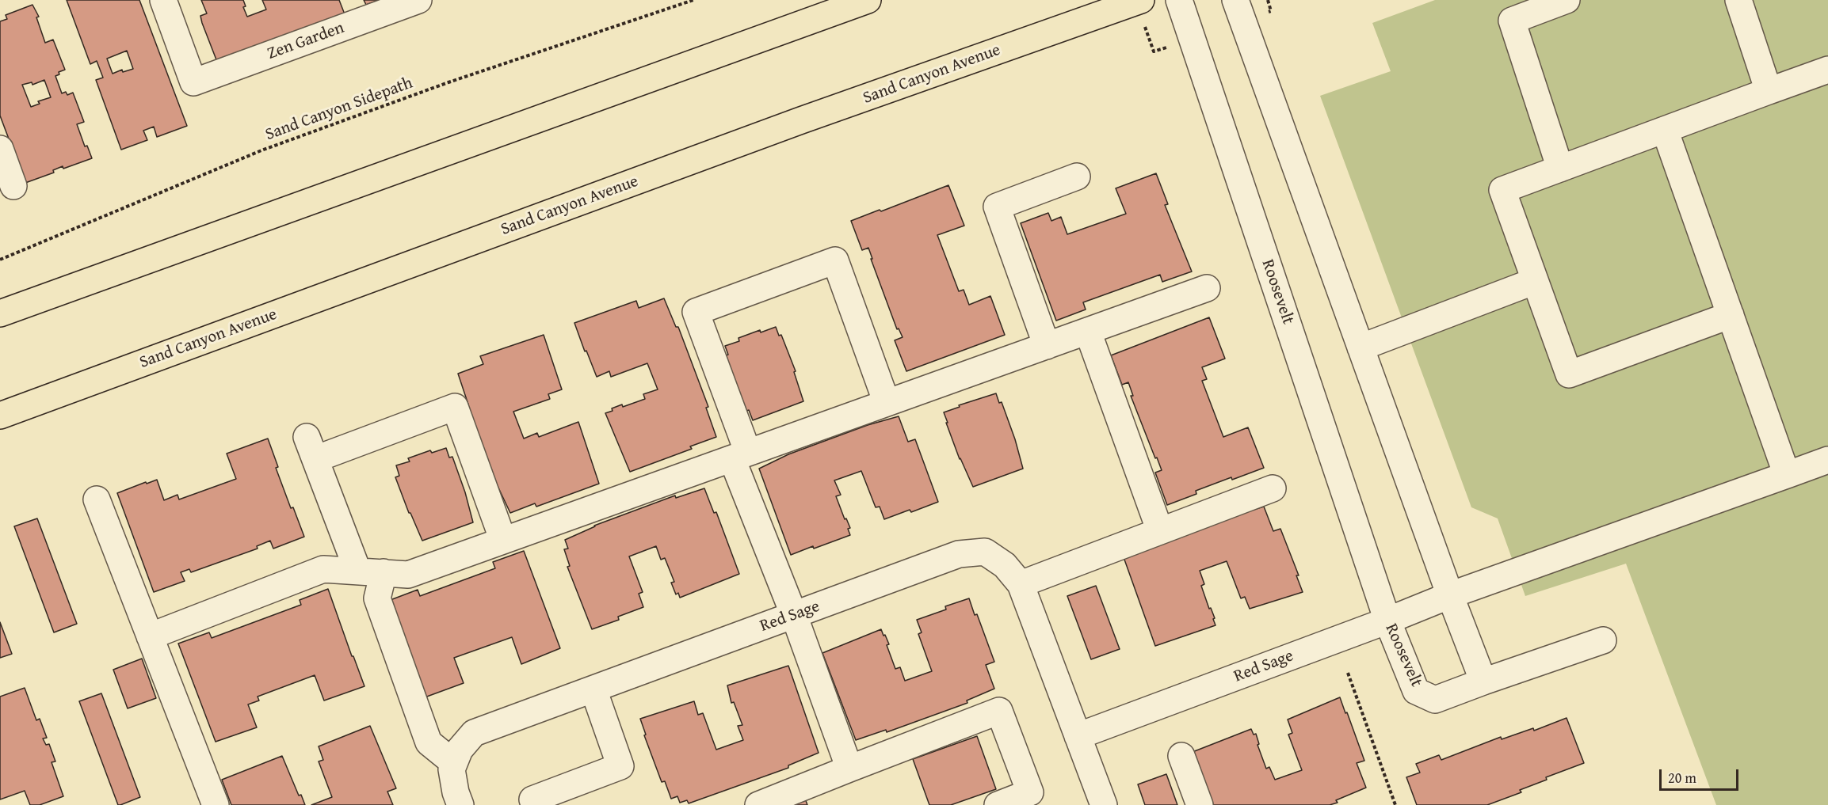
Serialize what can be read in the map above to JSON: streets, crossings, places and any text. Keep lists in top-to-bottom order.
{
  "streets": {
    "main road": ["Sand Canyon Avenue"],
    "street": ["Zen Garden", "Roosevelt", "Red Sage"],
    "path": ["Sand Canyon Sidepath"]
  },
  "crossings": [
    ["Roosevelt", "Red Sage"]
  ],
  "scale_bar": "20 m"
}
